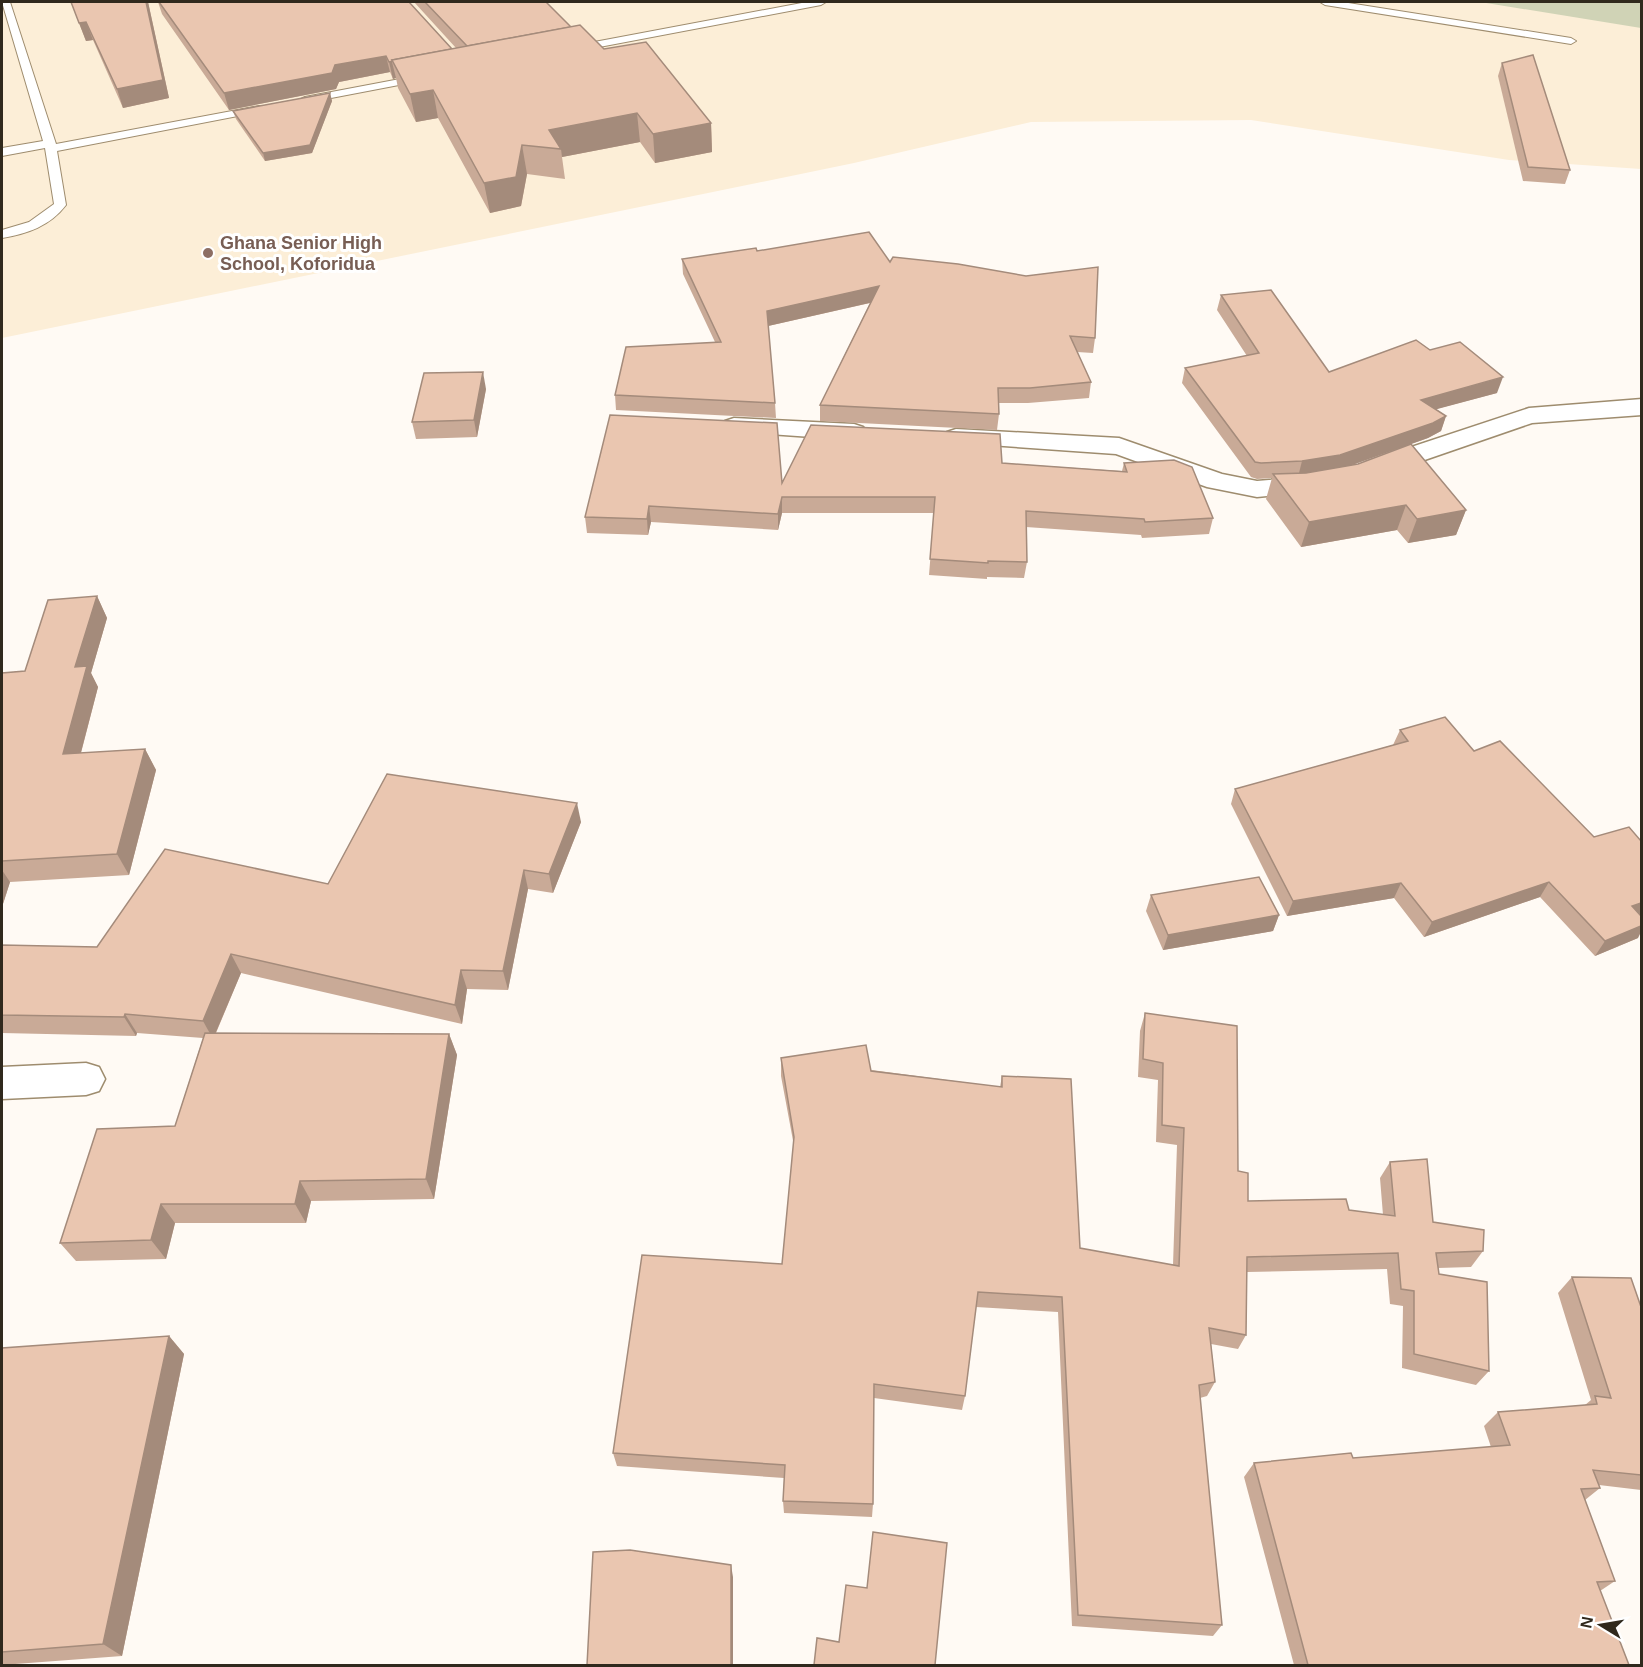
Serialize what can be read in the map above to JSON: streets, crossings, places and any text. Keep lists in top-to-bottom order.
{
  "places": ["Ghana Senior High School, Koforidua"],
  "north": "left"
}
